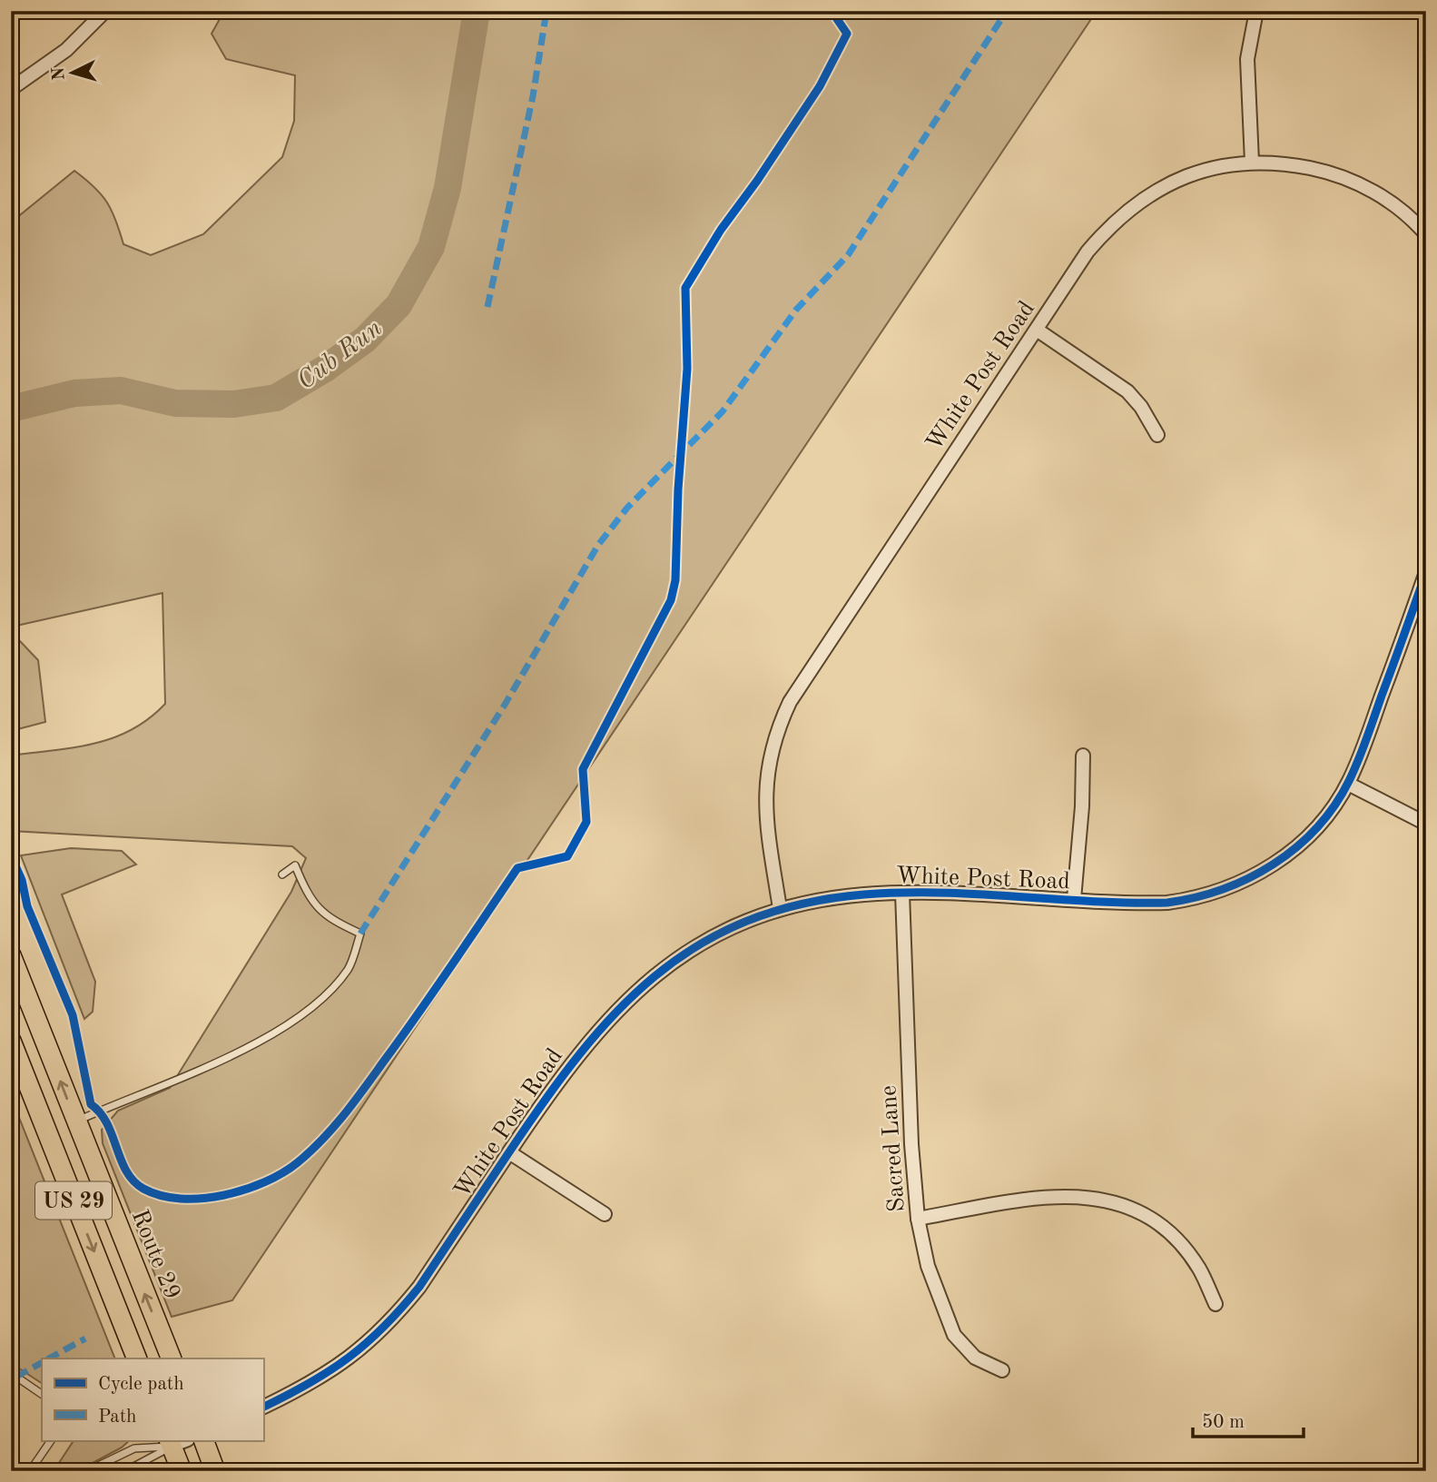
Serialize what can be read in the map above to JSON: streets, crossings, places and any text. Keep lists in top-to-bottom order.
{
  "streets": {
    "main road": ["US 29", "Route 29"],
    "street": ["White Post Road", "Sacred Lane"]
  },
  "crossings": [
    ["White Post Road", "Sacred Lane"]
  ],
  "water": ["Cub Run"],
  "legend": ["Cycle path", "Path"],
  "scale_bar": "50 m",
  "north": "left"
}
